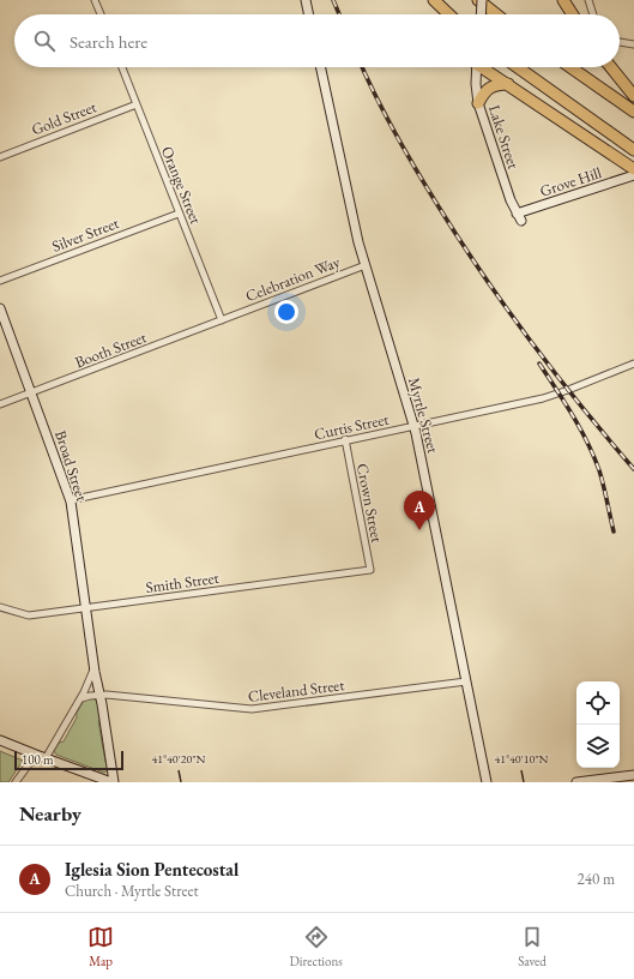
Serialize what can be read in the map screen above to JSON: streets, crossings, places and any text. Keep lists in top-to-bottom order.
{
  "streets": {
    "street": [
      "Gold Street",
      "Lake Street",
      "Grove Hill",
      "Orange Street",
      "Silver Street",
      "Celebration Way",
      "Booth Street",
      "Myrtle Street",
      "Curtis Street",
      "Broad Street",
      "Crown Street",
      "Smith Street",
      "Cleveland Street"
    ]
  },
  "crossings": [
    ["Gold Street", "Orange Street"],
    ["Lake Street", "Grove Hill"],
    ["Orange Street", "Silver Street"],
    ["Orange Street", "Booth Street"],
    ["Celebration Way", "Booth Street"],
    ["Celebration Way", "Myrtle Street"],
    ["Booth Street", "Broad Street"],
    ["Myrtle Street", "Curtis Street"],
    ["Myrtle Street", "Cleveland Street"],
    ["Curtis Street", "Broad Street"],
    ["Curtis Street", "Crown Street"],
    ["Broad Street", "Smith Street"],
    ["Broad Street", "Cleveland Street"],
    ["Crown Street", "Smith Street"]
  ],
  "scale_bar": "100 m",
  "page": {
    "search": "Search here",
    "pins": "A",
    "scale": "100 m",
    "heading": "Nearby",
    "list": [
      {
        "mark": "A",
        "name": "Iglesia Sion Pentecostal",
        "note": "Church · Myrtle Street",
        "value": "240 m"
      }
    ],
    "nav": ["Map", "Directions", "Saved"]
  },
  "coordinates": ["41°40'20\"N", "41°40'10\"N"]
}
